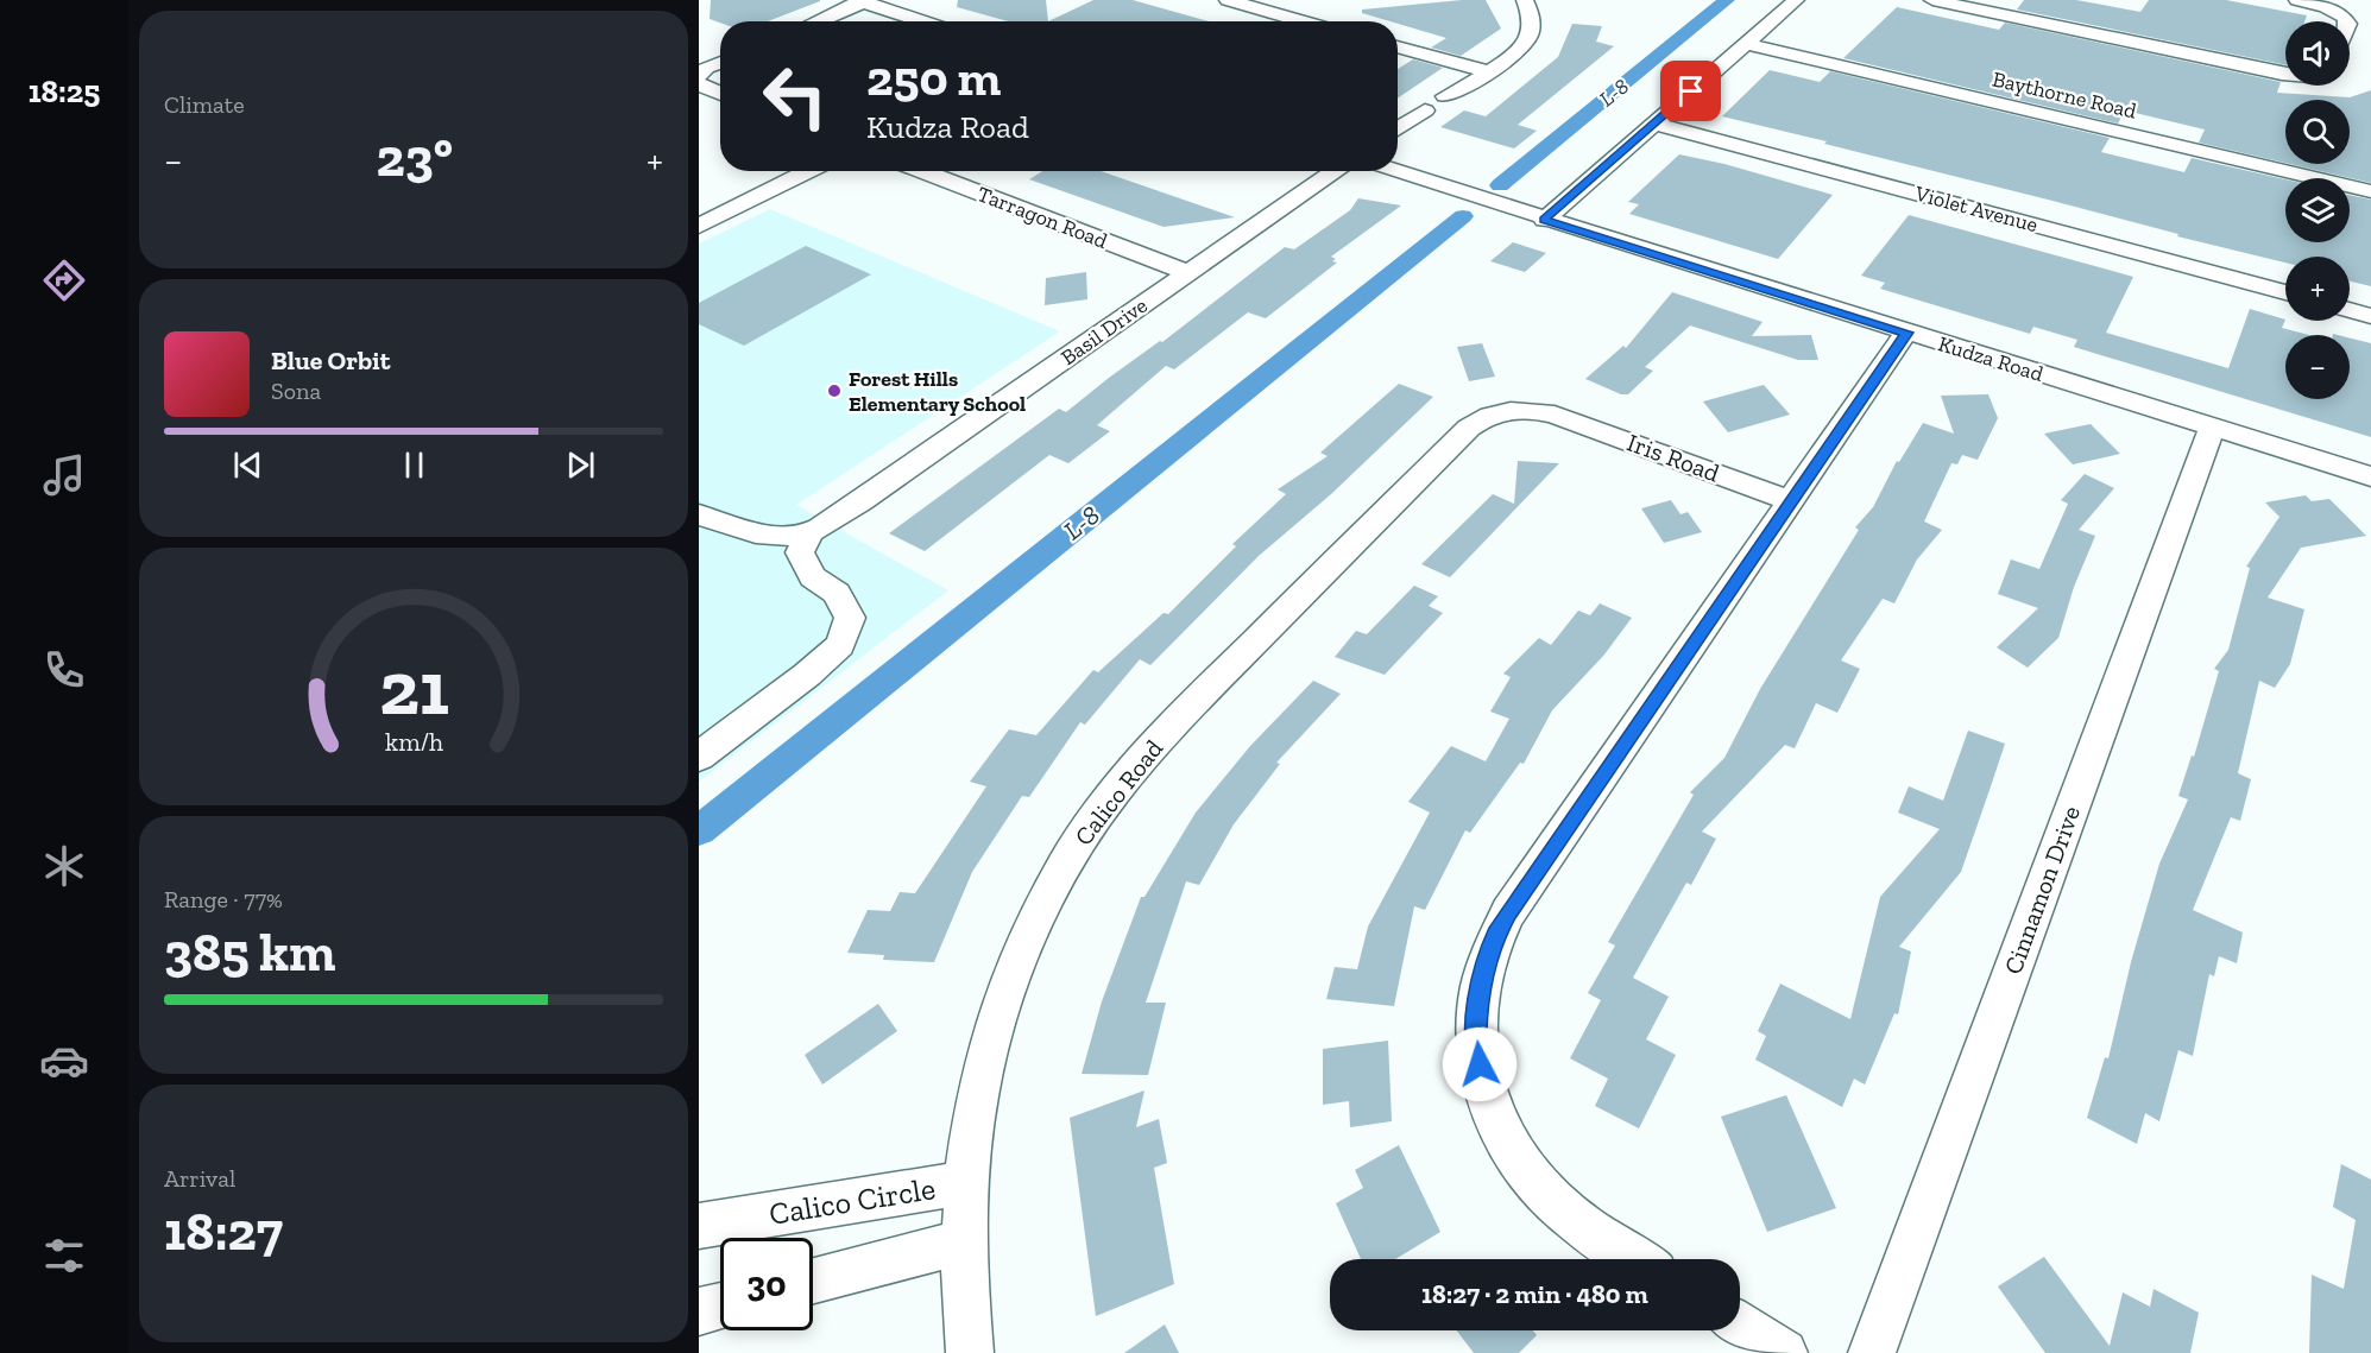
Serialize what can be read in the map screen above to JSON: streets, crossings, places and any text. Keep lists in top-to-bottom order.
{
  "streets": {
    "street": [
      "Baythorne Road",
      "Violet Avenue",
      "Tarragon Road",
      "Basil Drive",
      "Kudza Road",
      "Iris Road",
      "Calico Road",
      "Cinnamon Drive",
      "Calico Circle"
    ]
  },
  "crossings": [
    ["Tarragon Road", "Basil Drive"],
    ["Kudza Road", "Cinnamon Drive"],
    ["Iris Road", "Calico Road"],
    ["Calico Road", "Calico Circle"]
  ],
  "water": ["L-8"],
  "places": ["Forest Hills Elementary School"],
  "page": {
    "tabs": "18:25",
    "tile": [
      "Climate",
      ["Range · 77%", "385 km"],
      ["Arrival", "18:27"]
    ],
    "map_buttons": ["+", "−"],
    "turn": ["250 m", "Kudza Road"],
    "heat": ["−", "23°", "+"],
    "song": ["Blue Orbit", "Sona"],
    "limit": "30",
    "trip": "18:27 · 2 min · 480 m",
    "gauge": ["21", "km/h"]
  }
}
